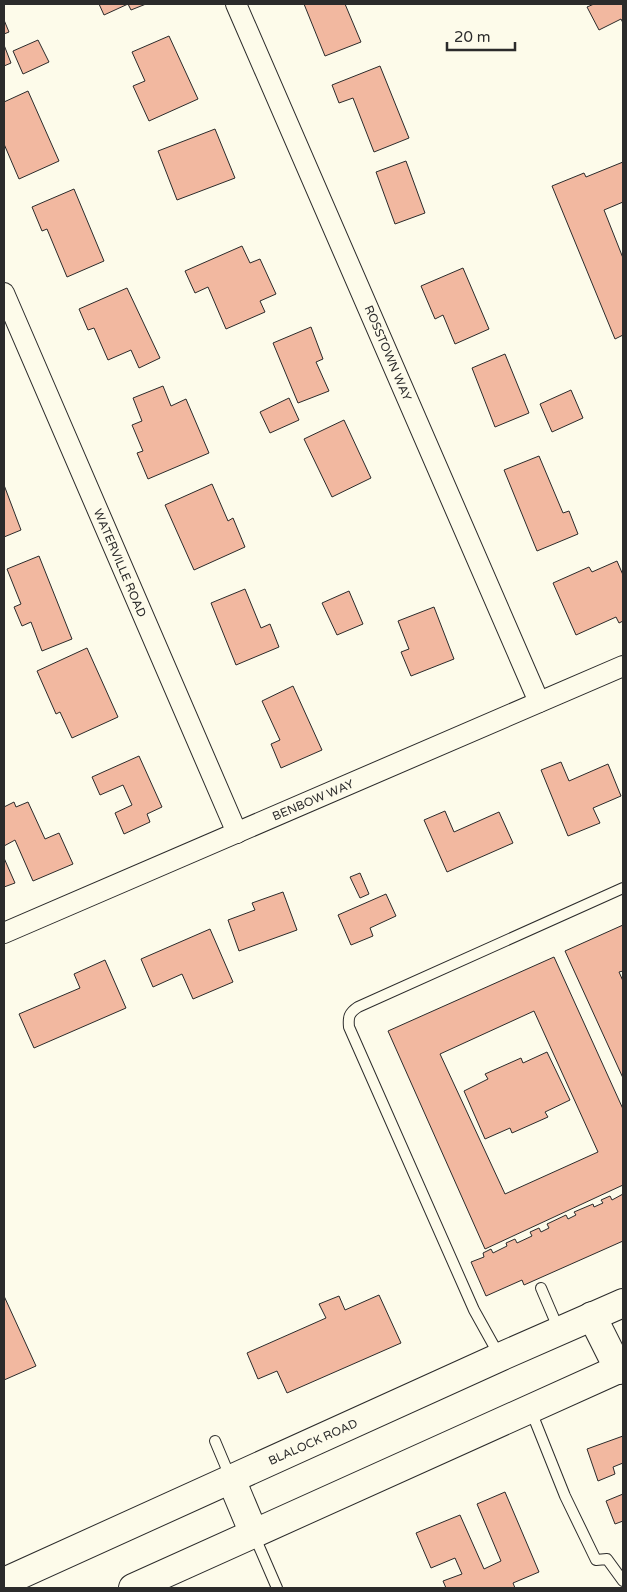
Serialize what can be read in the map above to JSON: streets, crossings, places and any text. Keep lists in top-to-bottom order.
{
  "streets": {
    "main road": ["BLALOCK ROAD"],
    "street": ["ROSSTOWN WAY", "WATERVILLE ROAD", "BENBOW WAY"]
  },
  "crossings": [
    ["ROSSTOWN WAY", "BENBOW WAY"],
    ["WATERVILLE ROAD", "BENBOW WAY"]
  ],
  "scale_bar": "20 m"
}
